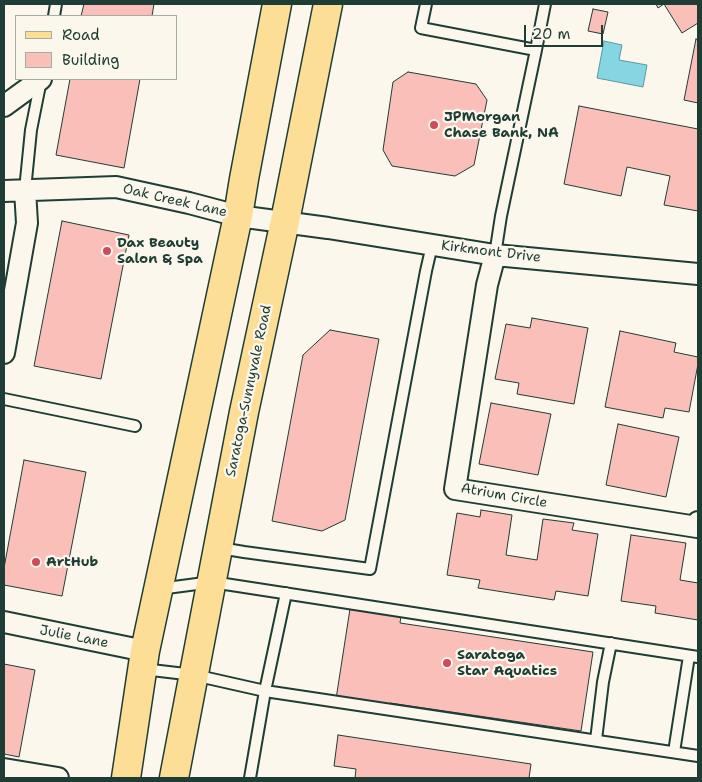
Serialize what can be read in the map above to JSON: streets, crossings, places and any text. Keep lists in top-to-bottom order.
{
  "streets": {
    "main road": ["Saratoga-Sunnyvale Road"],
    "street": [
      "Oak Creek Lane",
      "Kirkmont Drive",
      "Atrium Circle",
      "Julie Lane"
    ]
  },
  "crossings": [
    ["Oak Creek Lane", "Kirkmont Drive"],
    ["Oak Creek Lane", "Saratoga-Sunnyvale Road"],
    ["Kirkmont Drive", "Saratoga-Sunnyvale Road"],
    ["Kirkmont Drive", "Atrium Circle"]
  ],
  "places": [
    "JPMorgan Chase Bank, NA",
    "Dax Beauty Salon & Spa",
    "ArtHub",
    "Saratoga Star Aquatics"
  ],
  "legend": ["Road", "Building"],
  "scale_bar": "20 m"
}
